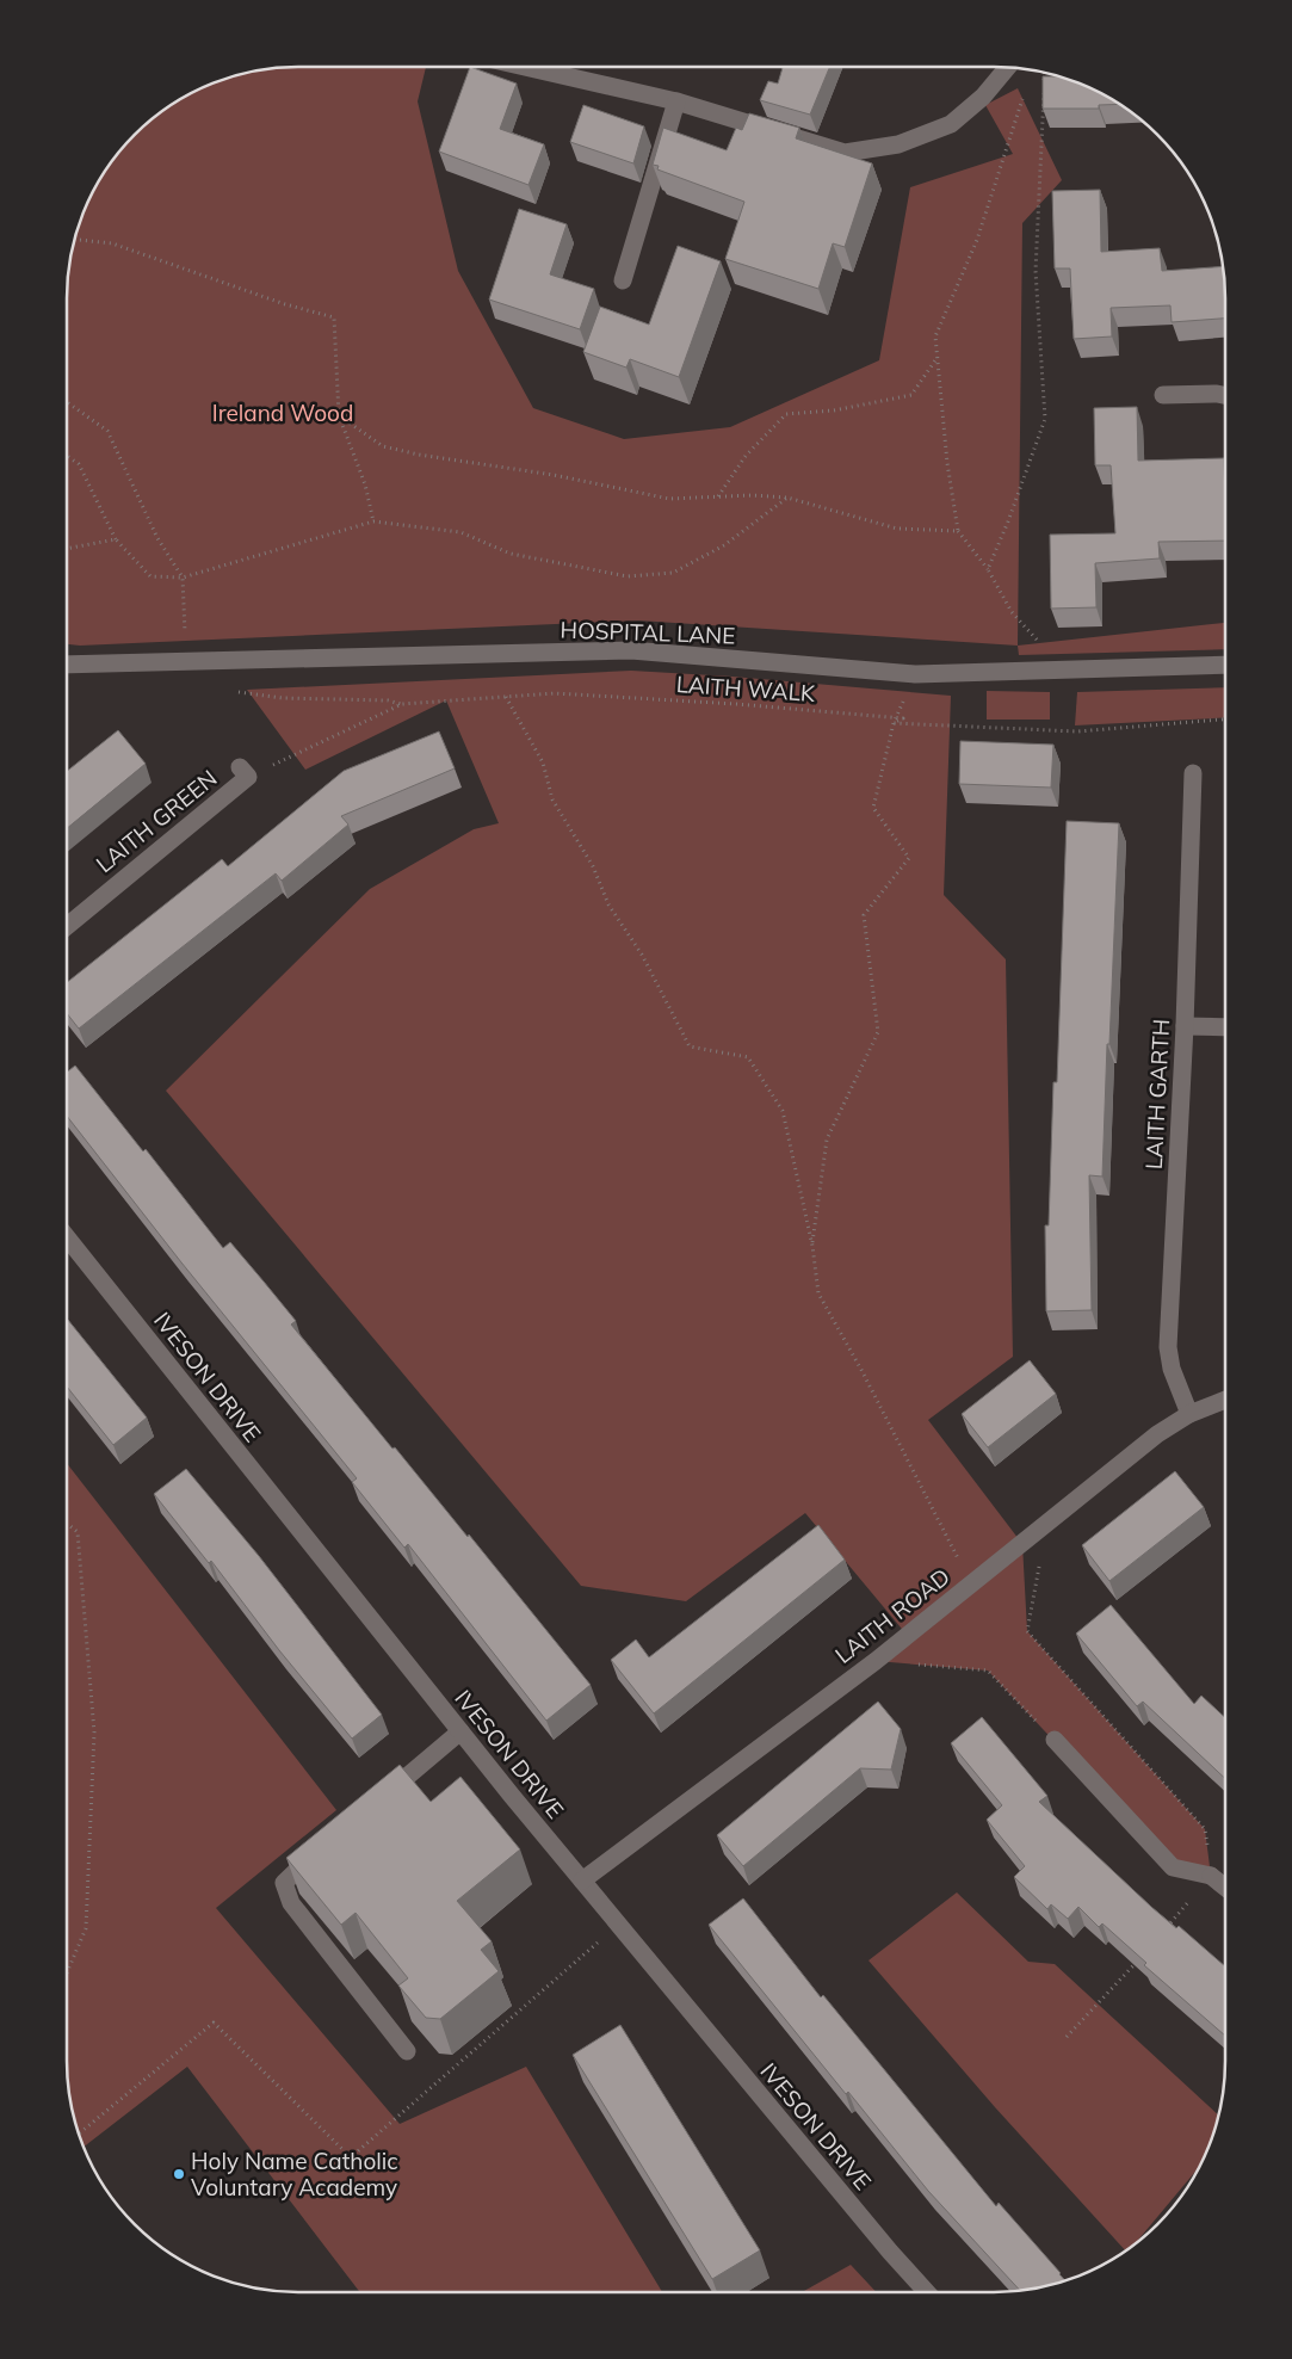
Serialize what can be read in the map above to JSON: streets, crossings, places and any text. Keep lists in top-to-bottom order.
{
  "streets": {
    "street": [
      "HOSPITAL LANE",
      "LAITH GREEN",
      "LAITH GARTH",
      "IVESON DRIVE",
      "LAITH ROAD"
    ],
    "path": ["LAITH WALK"]
  },
  "crossings": [
    ["LAITH WALK", "LAITH GREEN"],
    ["LAITH GARTH", "LAITH ROAD"],
    ["IVESON DRIVE", "LAITH ROAD"]
  ],
  "parks": ["Ireland Wood"],
  "places": ["Holy Name Catholic Voluntary Academy"]
}
